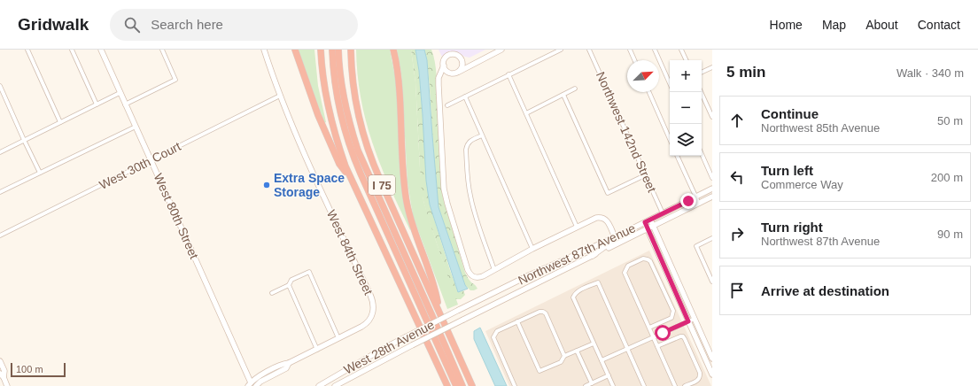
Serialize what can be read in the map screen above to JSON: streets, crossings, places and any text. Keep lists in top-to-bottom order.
{
  "streets": {
    "highway": ["I 75"],
    "street": [
      "Northwest 142nd Street",
      "West 30th Court",
      "West 80th Street",
      "West 84th Street",
      "Northwest 87th Avenue",
      "West 28th Avenue"
    ]
  },
  "crossings": [
    ["Northwest 142nd Street", "Northwest 87th Avenue"],
    ["West 30th Court", "West 80th Street"],
    ["West 30th Court", "West 84th Street"],
    ["Northwest 87th Avenue", "West 28th Avenue"]
  ],
  "places": ["Extra Space Storage"],
  "scale_bar": "100 m",
  "north": "top right",
  "page": {
    "header": "Gridwalk",
    "search": "Search here",
    "nav": [
      "Home",
      "Map",
      "About",
      "Contact"
    ],
    "heading": ["5 min", "Walk · 340 m"],
    "map_buttons": ["+", "−"],
    "list": [
      ["Continue", "Northwest 85th Avenue", "50 m"],
      ["Turn left", "Commerce Way", "200 m"],
      ["Turn right", "Northwest 87th Avenue", "90 m"],
      "Arrive at destination"
    ],
    "scale": "100 m"
  }
}
